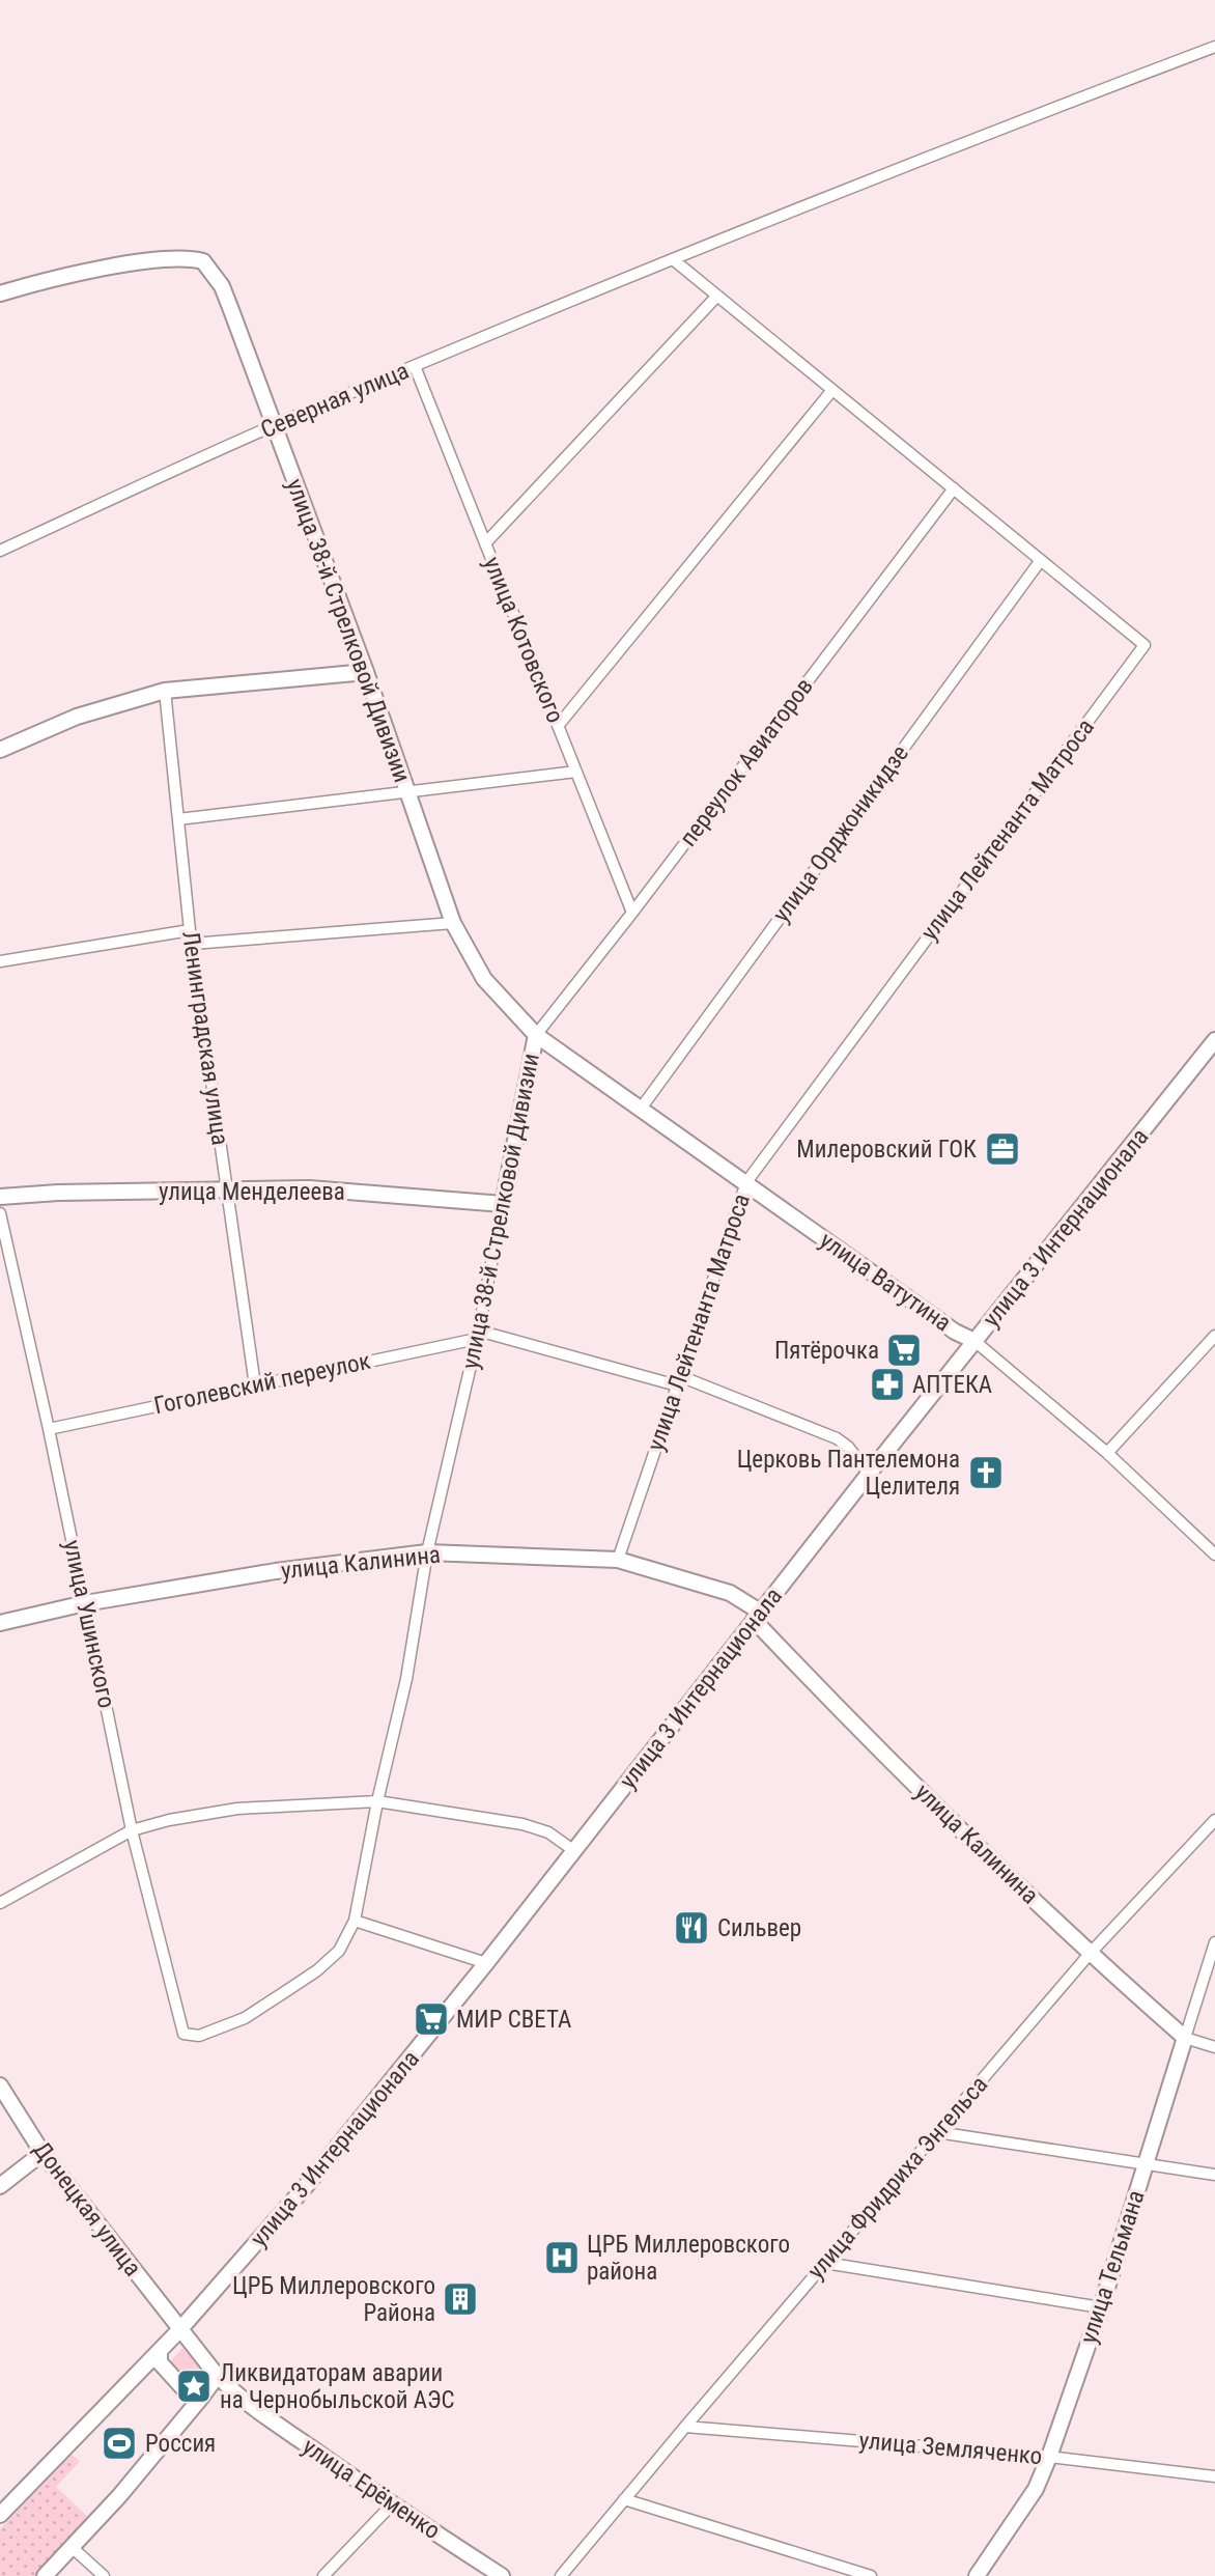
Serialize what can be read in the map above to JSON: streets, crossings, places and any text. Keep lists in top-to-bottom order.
{
  "streets": {
    "street": [
      "Северная улица",
      "улица 38-й Стрелковой Дивизии",
      "улица Котовского",
      "переулок Авиаторов",
      "улица Лейтенанта Матроса",
      "улица Орджоникидзе",
      "Ленинградская улица",
      "улица Менделеева",
      "улица 3 Интернационала",
      "улица Ватутина",
      "Гоголевский переулок",
      "улица Калинина",
      "улица Ушинского",
      "улица Фридриха Энгельса",
      "Донецкая улица",
      "улица Тельмана",
      "улица Земляченко",
      "улица Ерёменко"
    ]
  },
  "crossings": [
    ["Северная улица", "улица 38-й Стрелковой Дивизии"],
    ["Северная улица", "улица Котовского"],
    ["Северная улица", "улица Лейтенанта Матроса"],
    ["улица 38-й Стрелковой Дивизии", "переулок Авиаторов"],
    ["улица 38-й Стрелковой Дивизии", "улица Менделеева"],
    ["улица 38-й Стрелковой Дивизии", "улица Ватутина"],
    ["улица 38-й Стрелковой Дивизии", "Гоголевский переулок"],
    ["улица 38-й Стрелковой Дивизии", "улица Калинина"],
    ["улица 38-й Стрелковой Дивизии", "улица Ушинского"],
    ["улица Котовского", "переулок Авиаторов"],
    ["переулок Авиаторов", "улица Лейтенанта Матроса"],
    ["переулок Авиаторов", "улица Ватутина"],
    ["улица Лейтенанта Матроса", "улица Орджоникидзе"],
    ["улица Лейтенанта Матроса", "улица Ватутина"],
    ["улица Лейтенанта Матроса", "Гоголевский переулок"],
    ["улица Лейтенанта Матроса", "улица Калинина"],
    ["улица Орджоникидзе", "улица Ватутина"],
    ["Ленинградская улица", "улица Менделеева"],
    ["Ленинградская улица", "Гоголевский переулок"],
    ["улица 3 Интернационала", "улица Ватутина"],
    ["улица 3 Интернационала", "Гоголевский переулок"],
    ["улица 3 Интернационала", "улица Калинина"],
    ["улица 3 Интернационала", "Донецкая улица"],
    ["Гоголевский переулок", "улица Ушинского"],
    ["улица Калинина", "улица Ушинского"],
    ["улица Калинина", "улица Фридриха Энгельса"],
    ["улица Калинина", "улица Тельмана"],
    ["улица Фридриха Энгельса", "улица Земляченко"],
    ["улица Тельмана", "улица Земляченко"]
  ],
  "places": {
    "office": ["Милеровский ГОК"],
    "supermarket": ["Пятёрочка", "МИР СВЕТА"],
    "pharmacy": ["АПТЕКА"],
    "church": ["Церковь Пантелемона Целителя"],
    "restaurant": ["Сильвер"],
    "hospital": ["ЦРБ Миллеровского района"],
    "building": ["ЦРБ Миллеровского Района"],
    "place": ["Ликвидаторам аварии на Чернобыльской АЭС"],
    "sports": ["Россия"]
  }
}
